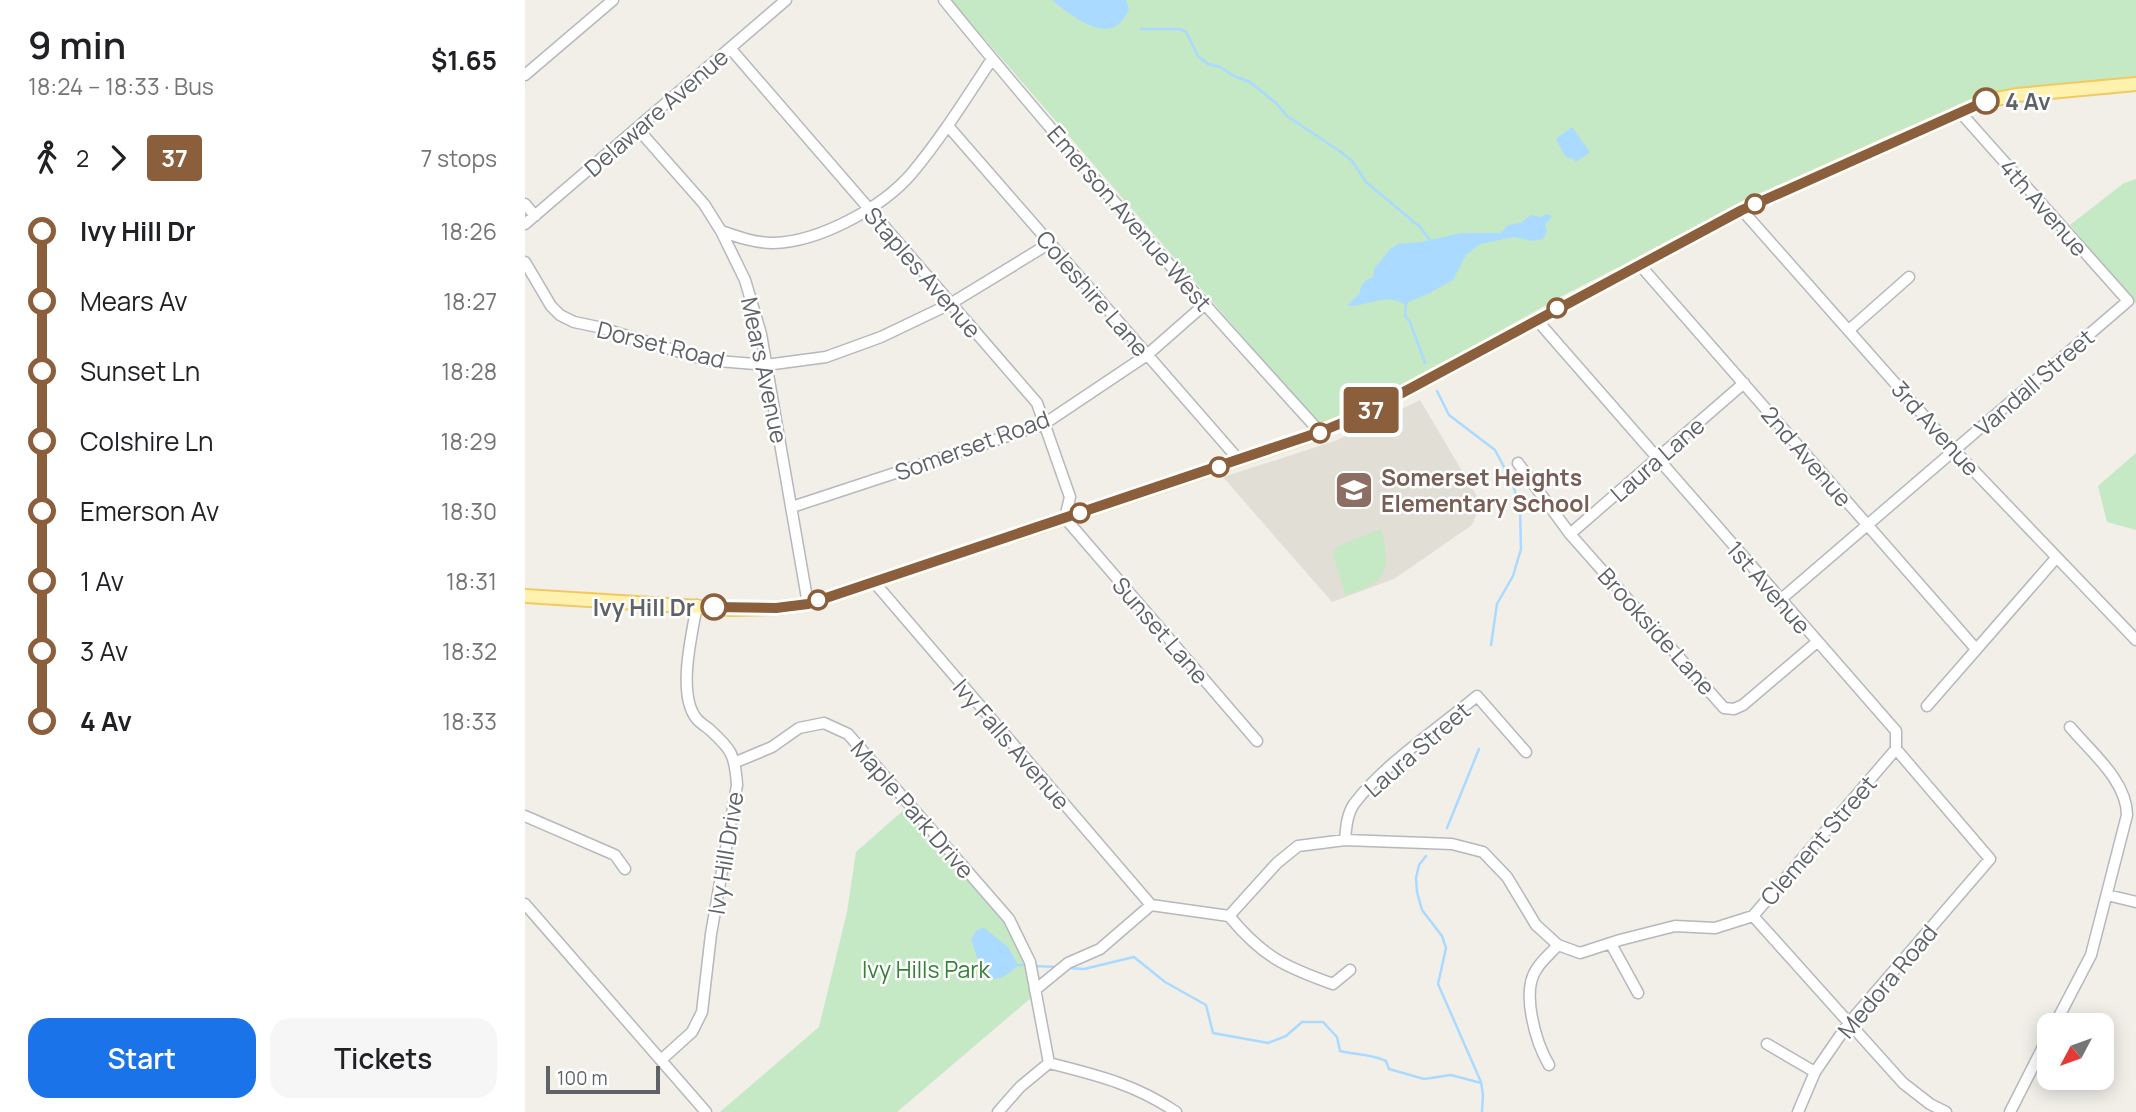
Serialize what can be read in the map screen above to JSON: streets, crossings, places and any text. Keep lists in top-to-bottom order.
{
  "streets": {
    "street": [
      "Delaware Avenue",
      "4th Avenue",
      "Emerson Avenue West",
      "Staples Avenue",
      "Coleshire Lane",
      "Dorset Road",
      "Mears Avenue",
      "Vandall Street",
      "3rd Avenue",
      "Somerset Road",
      "2nd Avenue",
      "Laura Lane",
      "1st Avenue",
      "Sunset Lane",
      "Brookside Lane",
      "Ivy Falls Avenue",
      "Laura Street",
      "Maple Park Drive",
      "Clement Street",
      "Ivy Hill Drive",
      "Medora Road"
    ]
  },
  "crossings": [
    ["Delaware Avenue", "Staples Avenue"],
    ["Delaware Avenue", "Mears Avenue"],
    ["4th Avenue", "Vandall Street"],
    ["Emerson Avenue West", "Somerset Road"],
    ["Staples Avenue", "Dorset Road"],
    ["Staples Avenue", "Somerset Road"],
    ["Staples Avenue", "Sunset Lane"],
    ["Coleshire Lane", "Dorset Road"],
    ["Coleshire Lane", "Somerset Road"],
    ["Dorset Road", "Mears Avenue"],
    ["Mears Avenue", "Somerset Road"],
    ["Vandall Street", "3rd Avenue"],
    ["Vandall Street", "2nd Avenue"],
    ["Vandall Street", "1st Avenue"],
    ["2nd Avenue", "Laura Lane"],
    ["Laura Lane", "1st Avenue"],
    ["Laura Lane", "Brookside Lane"],
    ["1st Avenue", "Brookside Lane"],
    ["1st Avenue", "Clement Street"],
    ["1st Avenue", "Medora Road"],
    ["Maple Park Drive", "Ivy Hill Drive"]
  ],
  "parks": ["Ivy Hills Park"],
  "places": {
    "other": ["4 Av", "Ivy Hill Dr"],
    "school or university": ["Somerset Heights Elementary School"]
  },
  "lines": ["bus line 37"],
  "scale_bar": "100 m",
  "north": "bottom left",
  "page": {
    "heading": ["9 min", "18:24 – 18:33 · Bus", "$1.65"],
    "on_map": "37",
    "legs": ["2", "37", "7 stops"],
    "list": [
      {
        "name": "Ivy Hill Dr",
        "value": "18:26"
      },
      {
        "name": "Mears Av",
        "value": "18:27"
      },
      {
        "name": "Sunset Ln",
        "value": "18:28"
      },
      {
        "name": "Colshire Ln",
        "value": "18:29"
      },
      {
        "name": "Emerson Av",
        "value": "18:30"
      },
      {
        "name": "1 Av",
        "value": "18:31"
      },
      {
        "name": "3 Av",
        "value": "18:32"
      },
      {
        "name": "4 Av",
        "value": "18:33"
      }
    ],
    "buttons": ["Start", "Tickets"],
    "scale": "100 m"
  }
}
